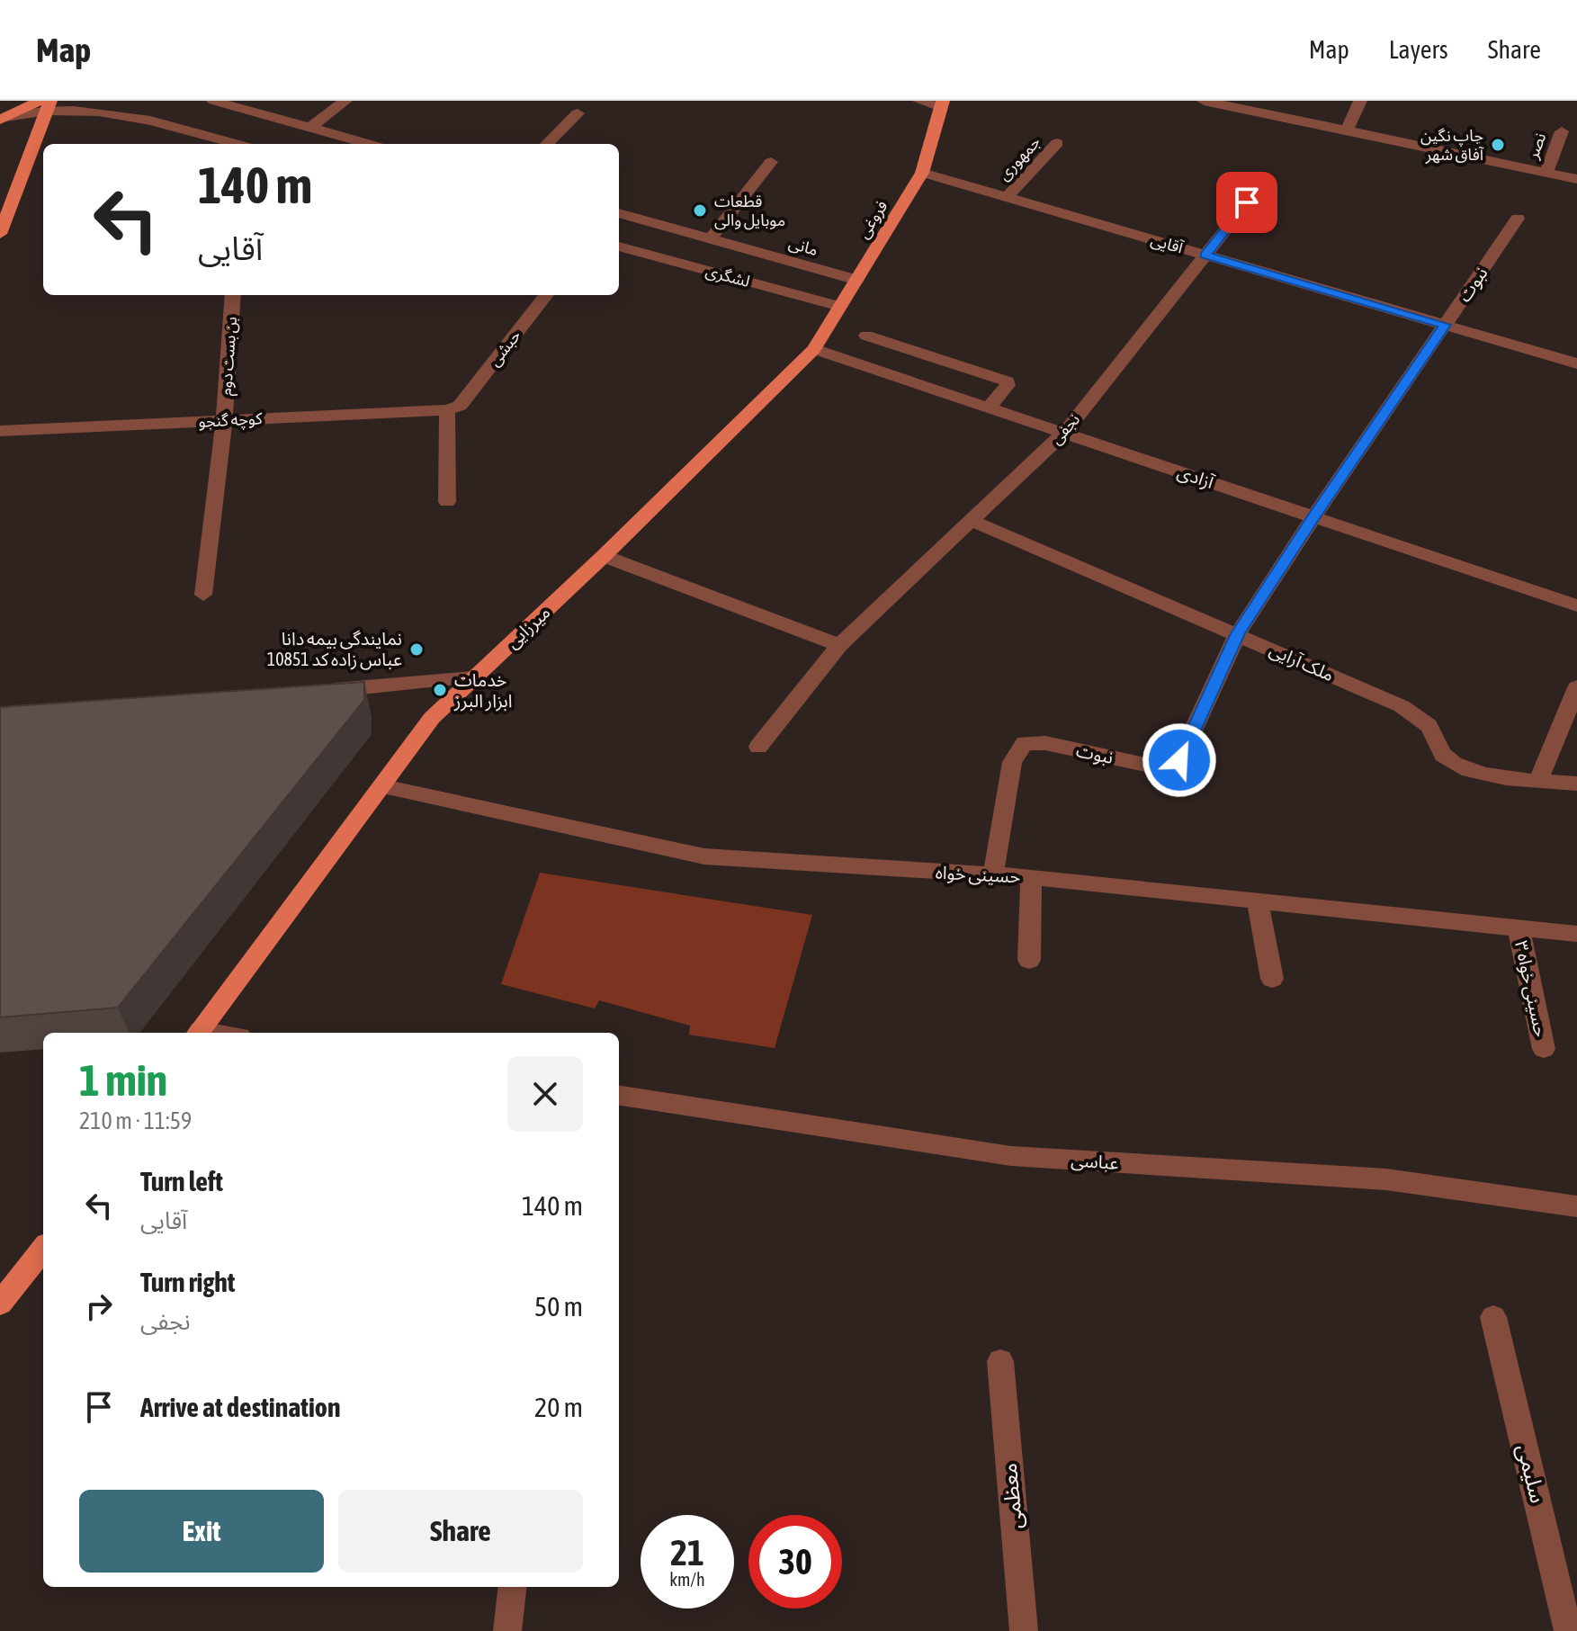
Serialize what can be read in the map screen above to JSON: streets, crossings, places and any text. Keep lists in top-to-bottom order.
{
  "streets": {
    "main road": ["فروغی", "میرزایی"],
    "street": [
      "نصر",
      "جمهوری",
      "آقایی",
      "مانی",
      "لشگری",
      "نبوت",
      "حبشی",
      "بن بست دوم",
      "کوچه گنجو",
      "نجفی",
      "آزادی",
      "ملک آرایی",
      "حسینی خواه",
      "حسینی خواه ۳",
      "عباسی",
      "سلیمی",
      "معظمی"
    ]
  },
  "crossings": [
    ["جمهوری", "آقایی"],
    ["فروغی", "آقایی"],
    ["فروغی", "مانی"],
    ["فروغی", "لشگری"],
    ["فروغی", "آزادی"],
    ["فروغی", "میرزایی"],
    ["آقایی", "نبوت"],
    ["آقایی", "نجفی"],
    ["نبوت", "آزادی"],
    ["نبوت", "ملک آرایی"],
    ["نبوت", "حسینی خواه"],
    ["حبشی", "کوچه گنجو"],
    ["بن بست دوم", "کوچه گنجو"],
    ["نجفی", "آزادی"],
    ["نجفی", "ملک آرایی"],
    ["آزادی", "میرزایی"],
    ["میرزایی", "حسینی خواه"],
    ["حسینی خواه", "حسینی خواه ۳"]
  ],
  "places": [
    "چاپ نگین آفاق شهر",
    "قطعات موبایل والی",
    "نمایندگی بیمه دانا عباس زاده کد 10851",
    "خدمات ابزار البرز"
  ],
  "page": {
    "header": "Map",
    "nav": ["Map", "Layers", "Share"],
    "turn": ["140 m", "آقایی"],
    "heading": ["1 min", "210 m · 11:59"],
    "list": [
      {
        "name": "Turn left",
        "note": "آقایی",
        "value": "140 m"
      },
      {
        "name": "Turn right",
        "note": "نجفی",
        "value": "50 m"
      },
      {
        "name": "Arrive at destination",
        "value": "20 m"
      }
    ],
    "buttons": ["Exit", "Share"],
    "speed": "21 km/h",
    "limit": "30"
  }
}
